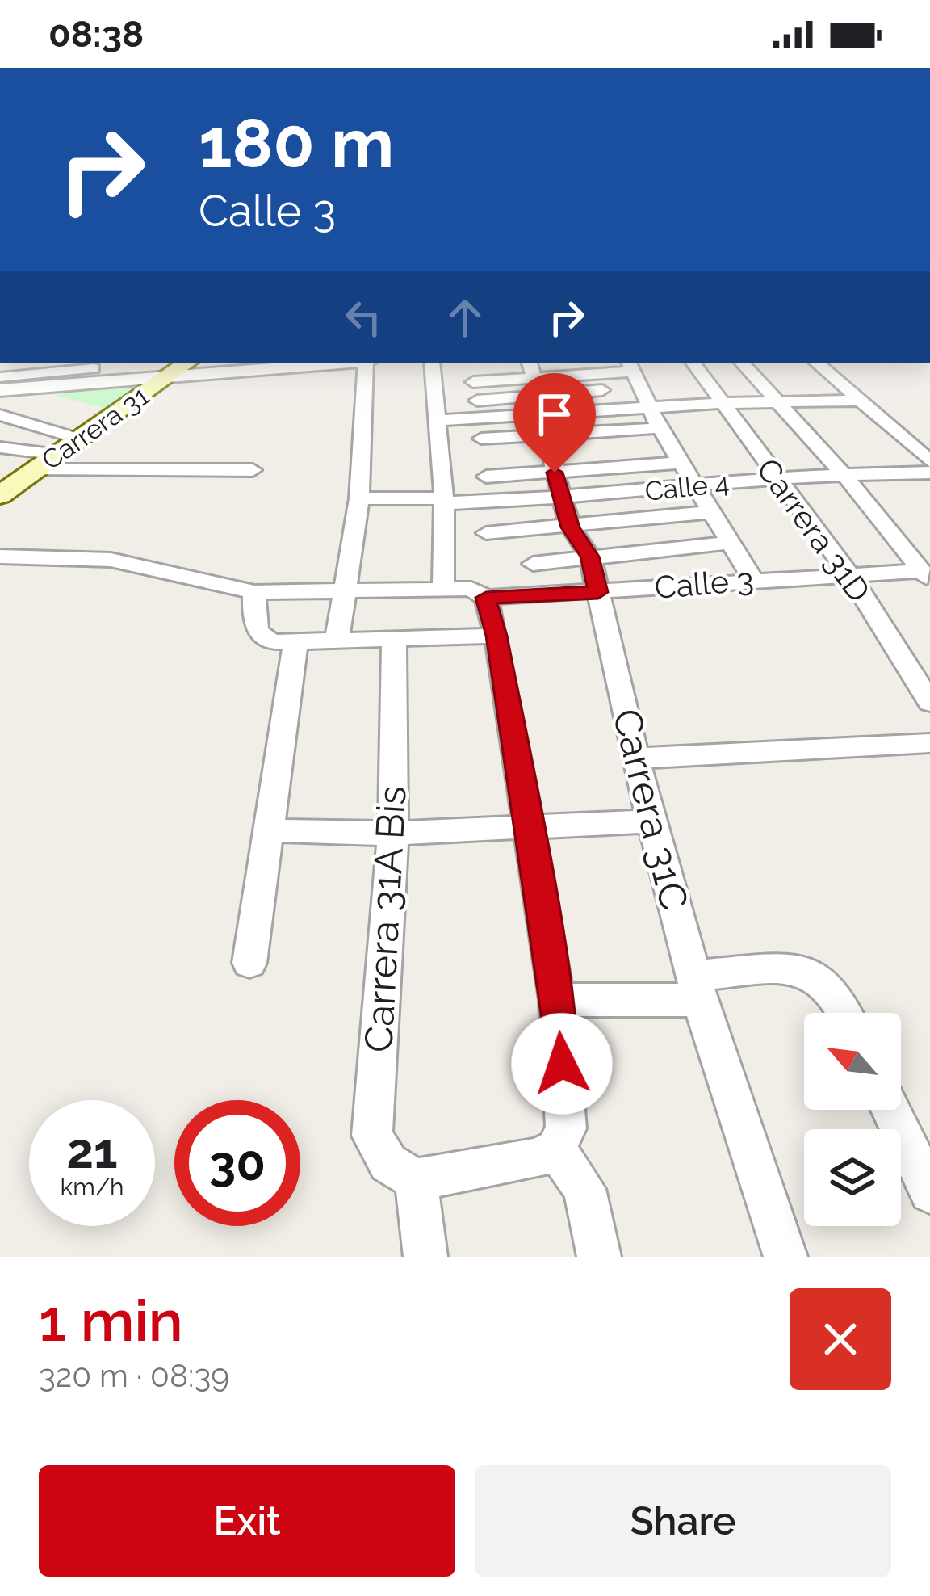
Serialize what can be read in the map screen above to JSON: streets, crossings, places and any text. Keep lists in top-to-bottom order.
{
  "streets": {
    "main road": ["Carrera 31"],
    "street": [
      "Calle 4",
      "Carrera 31D",
      "Calle 3",
      "Carrera 31C",
      "Carrera 31A Bis"
    ]
  },
  "crossings": [
    ["Calle 4", "Carrera 31D"],
    ["Calle 4", "Carrera 31C"],
    ["Carrera 31D", "Calle 3"],
    ["Calle 3", "Carrera 31C"]
  ],
  "north": "top left",
  "page": {
    "status": "08:38",
    "turn": ["180 m", "Calle 3"],
    "speed": "21 km/h",
    "limit": "30",
    "heading": ["1 min", "320 m · 08:39"],
    "buttons": ["Exit", "Share"]
  }
}
